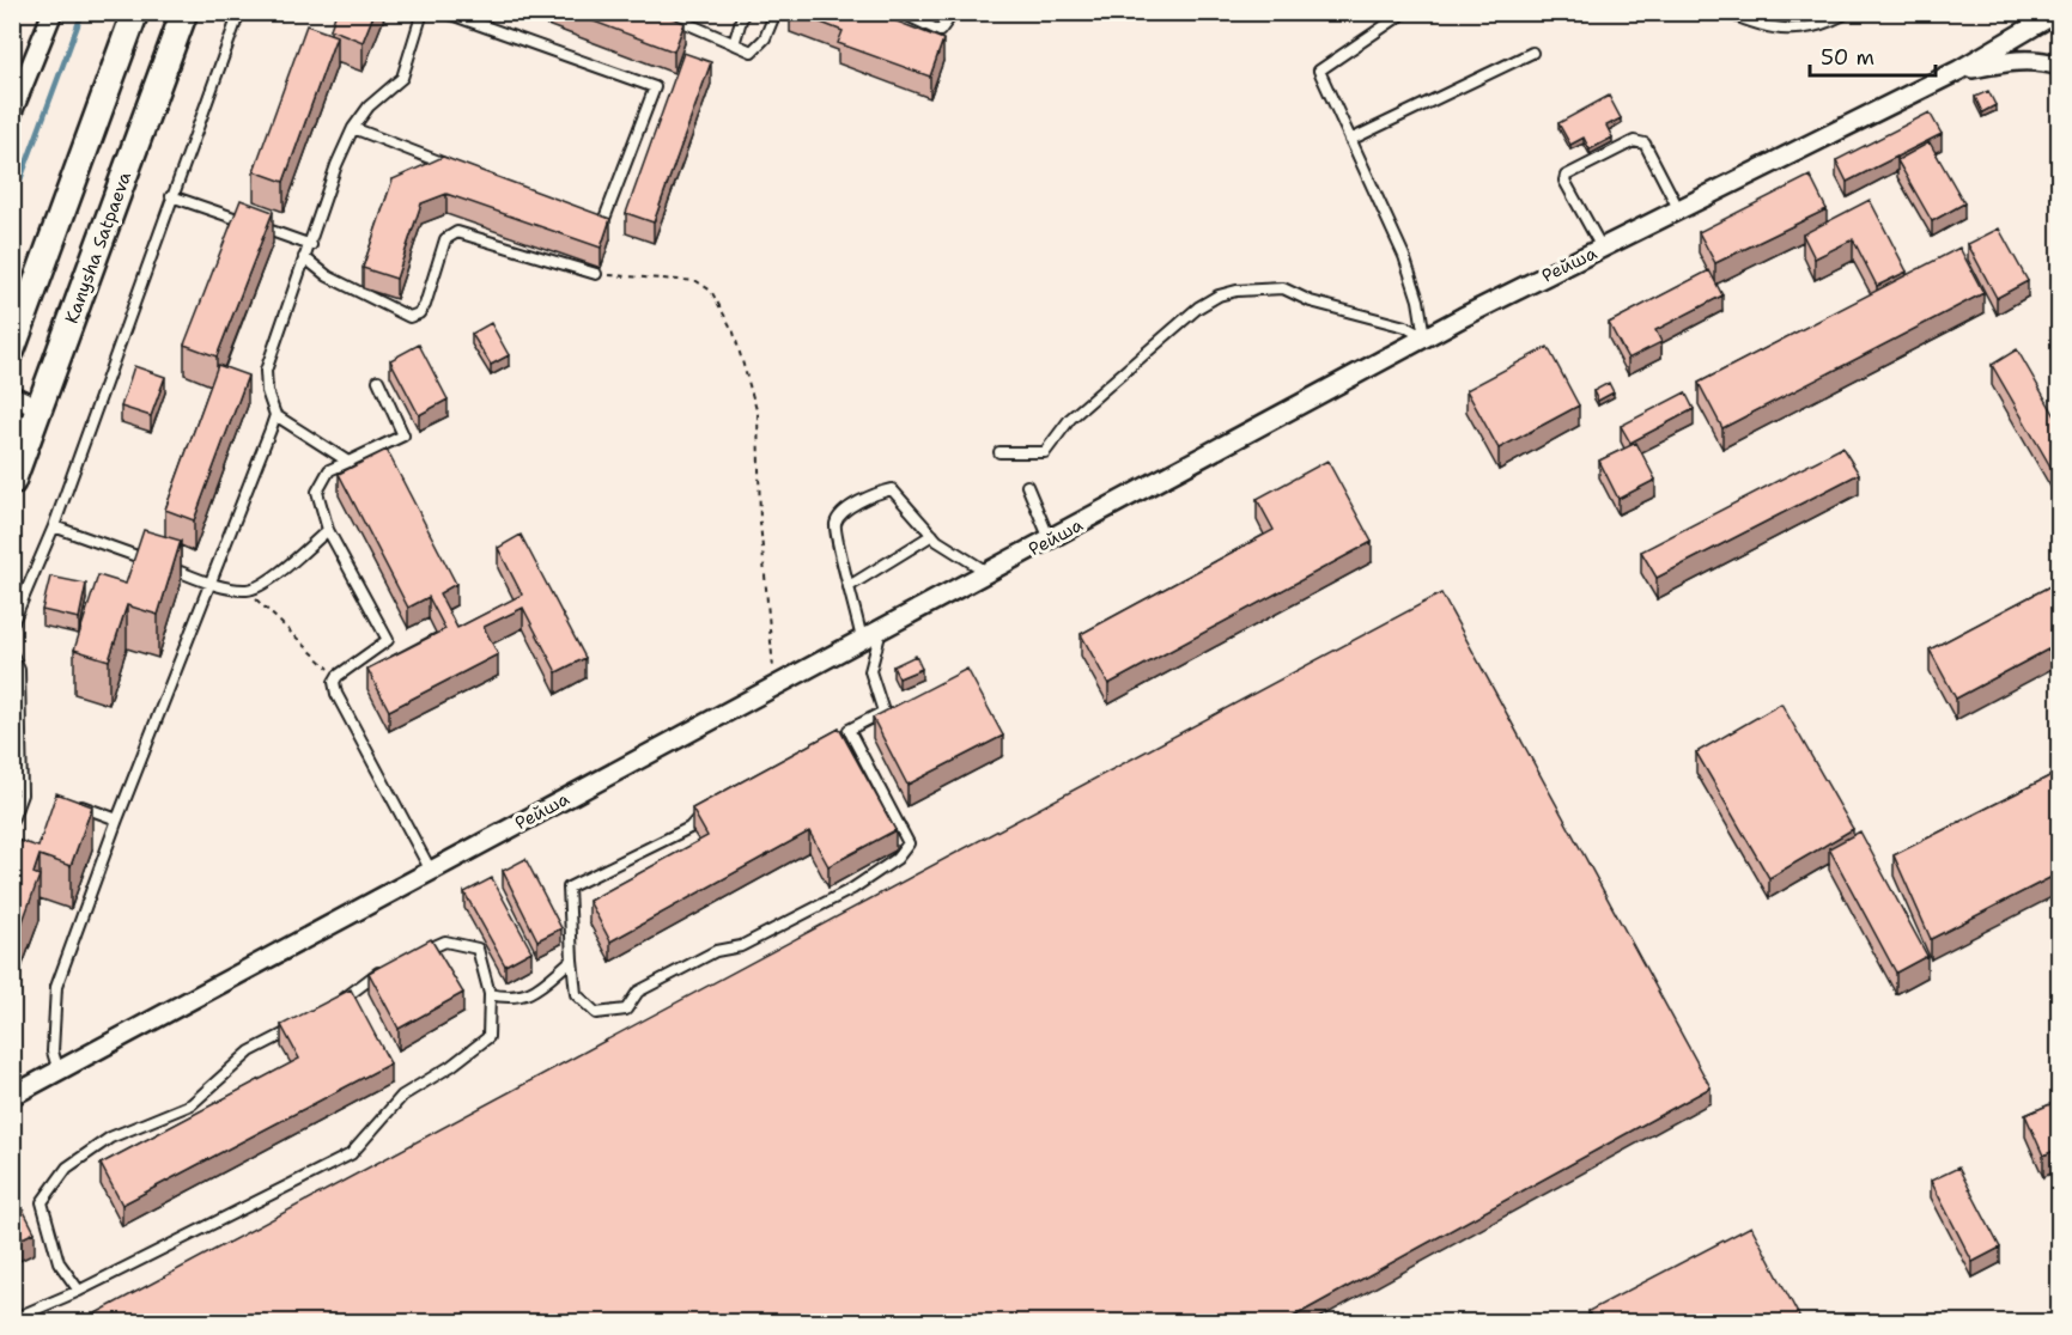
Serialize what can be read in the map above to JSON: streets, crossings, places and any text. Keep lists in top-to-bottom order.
{
  "streets": {
    "main road": ["Kanysha Satpaeva"],
    "street": ["Рейша"]
  },
  "scale_bar": "50 m"
}
